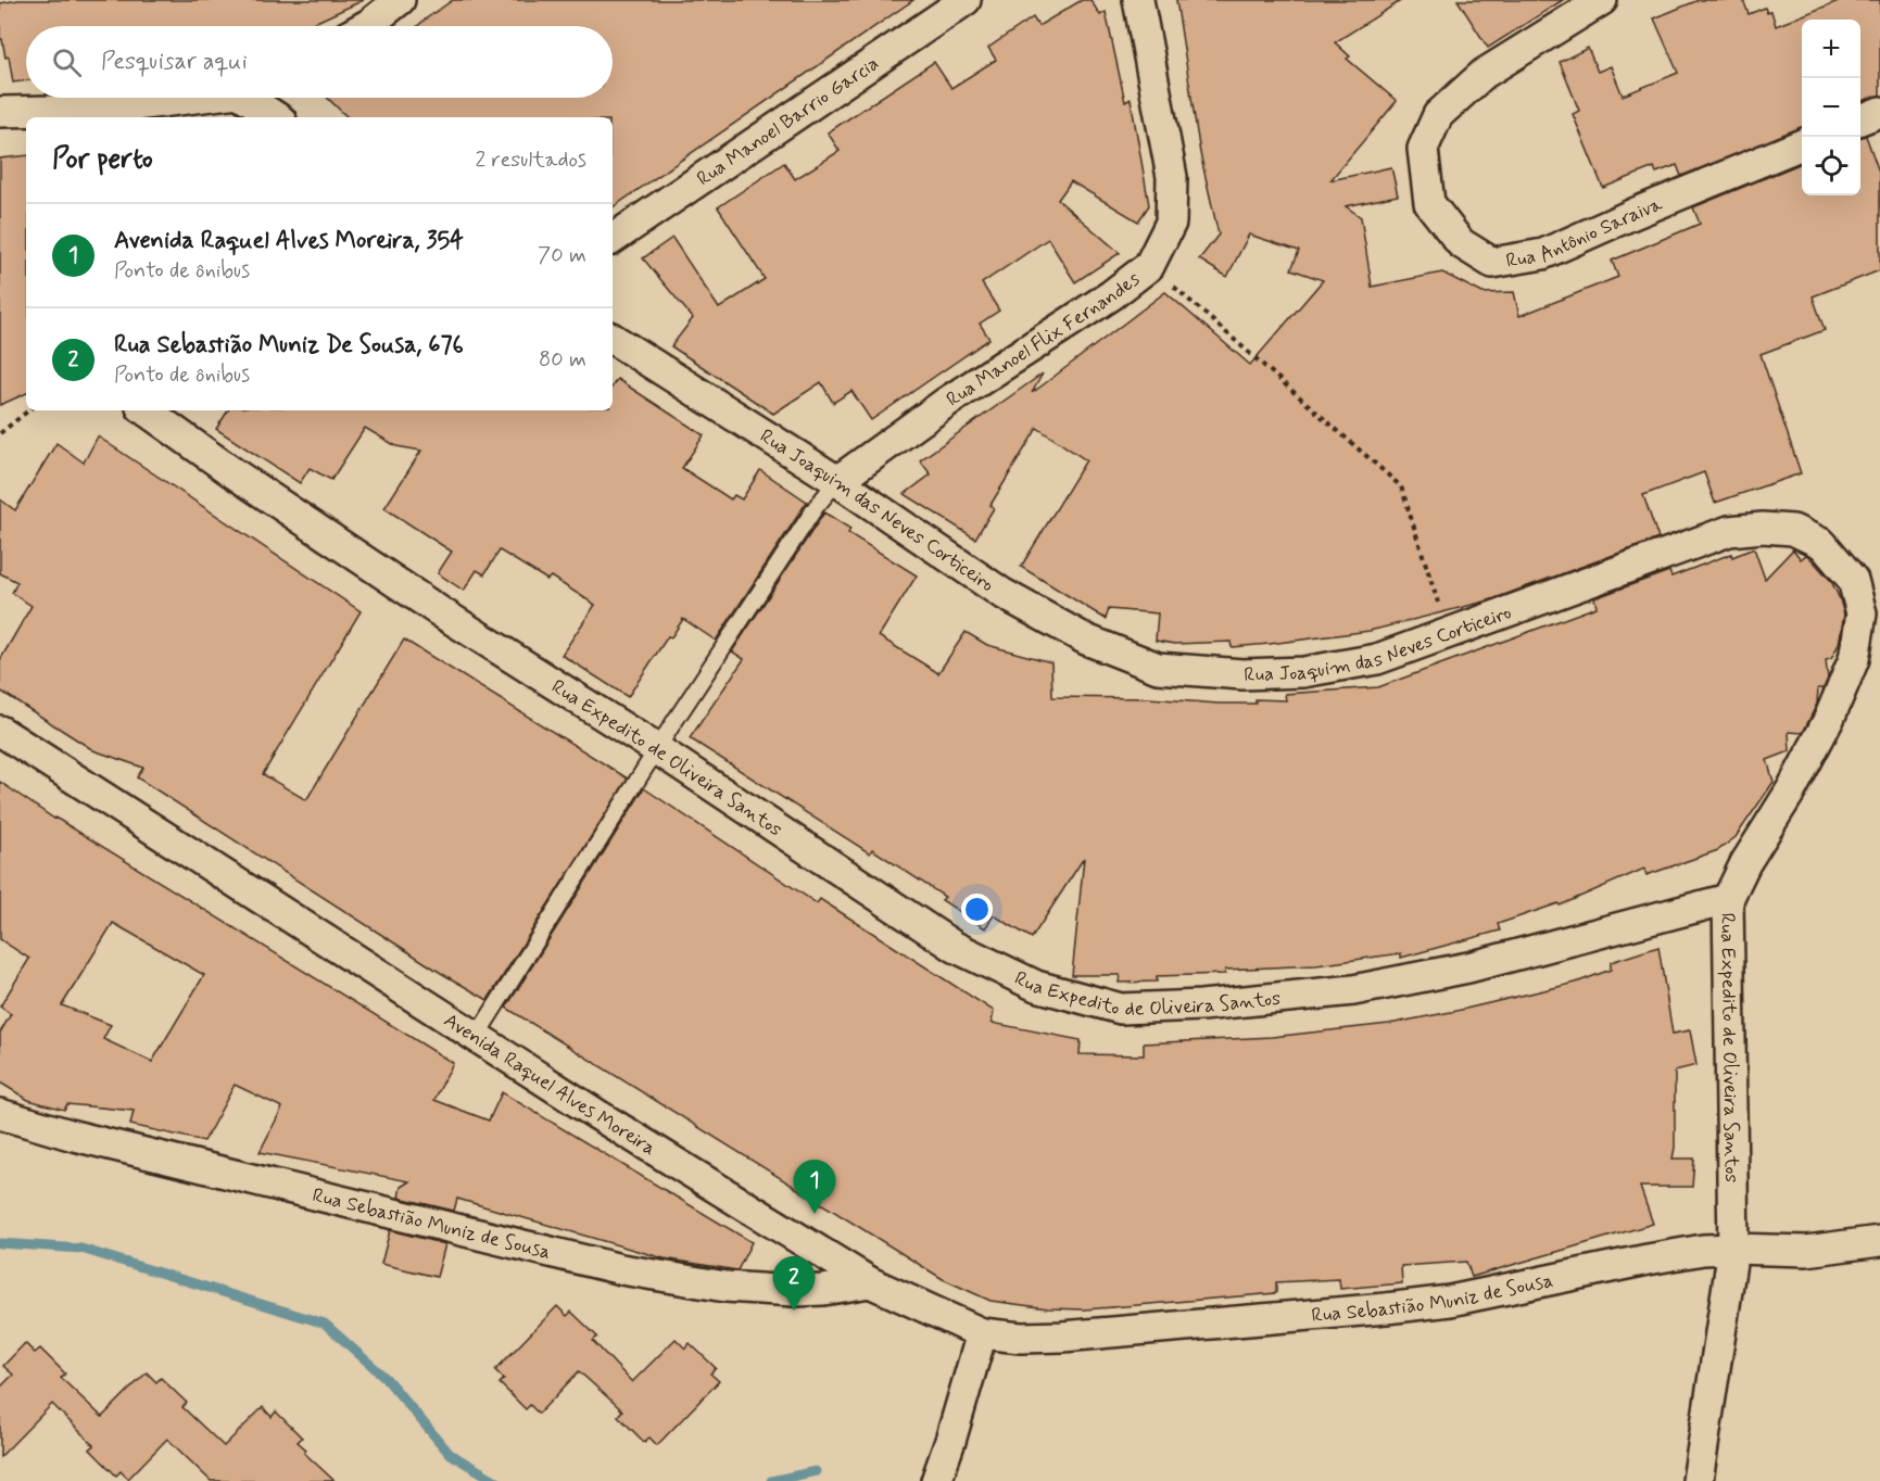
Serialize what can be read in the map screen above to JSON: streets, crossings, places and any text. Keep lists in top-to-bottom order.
{
  "streets": {
    "street": [
      "Rua Manoel Barrio Garcia",
      "Rua Antônio Saraiva",
      "Rua Manoel Flix Fernandes",
      "Rua Joaquim das Neves Corticeiro",
      "Rua Expedito de Oliveira Santos",
      "Avenida Raquel Alves Moreira",
      "Rua Sebastião Muniz de Sousa"
    ]
  },
  "crossings": [
    ["Rua Manoel Flix Fernandes", "Rua Joaquim das Neves Corticeiro"],
    ["Rua Joaquim das Neves Corticeiro", "Rua Expedito de Oliveira Santos"],
    ["Rua Expedito de Oliveira Santos", "Rua Sebastião Muniz de Sousa"],
    ["Avenida Raquel Alves Moreira", "Rua Sebastião Muniz de Sousa"]
  ],
  "page": {
    "map_buttons": ["+", "−"],
    "search": "Pesquisar aqui",
    "heading": ["Por perto", "2 resultados"],
    "list": [
      {
        "mark": "1",
        "name": "Avenida Raquel Alves Moreira, 354",
        "note": "Ponto de ônibus",
        "value": "70 m"
      },
      {
        "mark": "2",
        "name": "Rua Sebastião Muniz De Sousa, 676",
        "note": "Ponto de ônibus",
        "value": "80 m"
      }
    ],
    "pins": ["1", "2"]
  }
}
